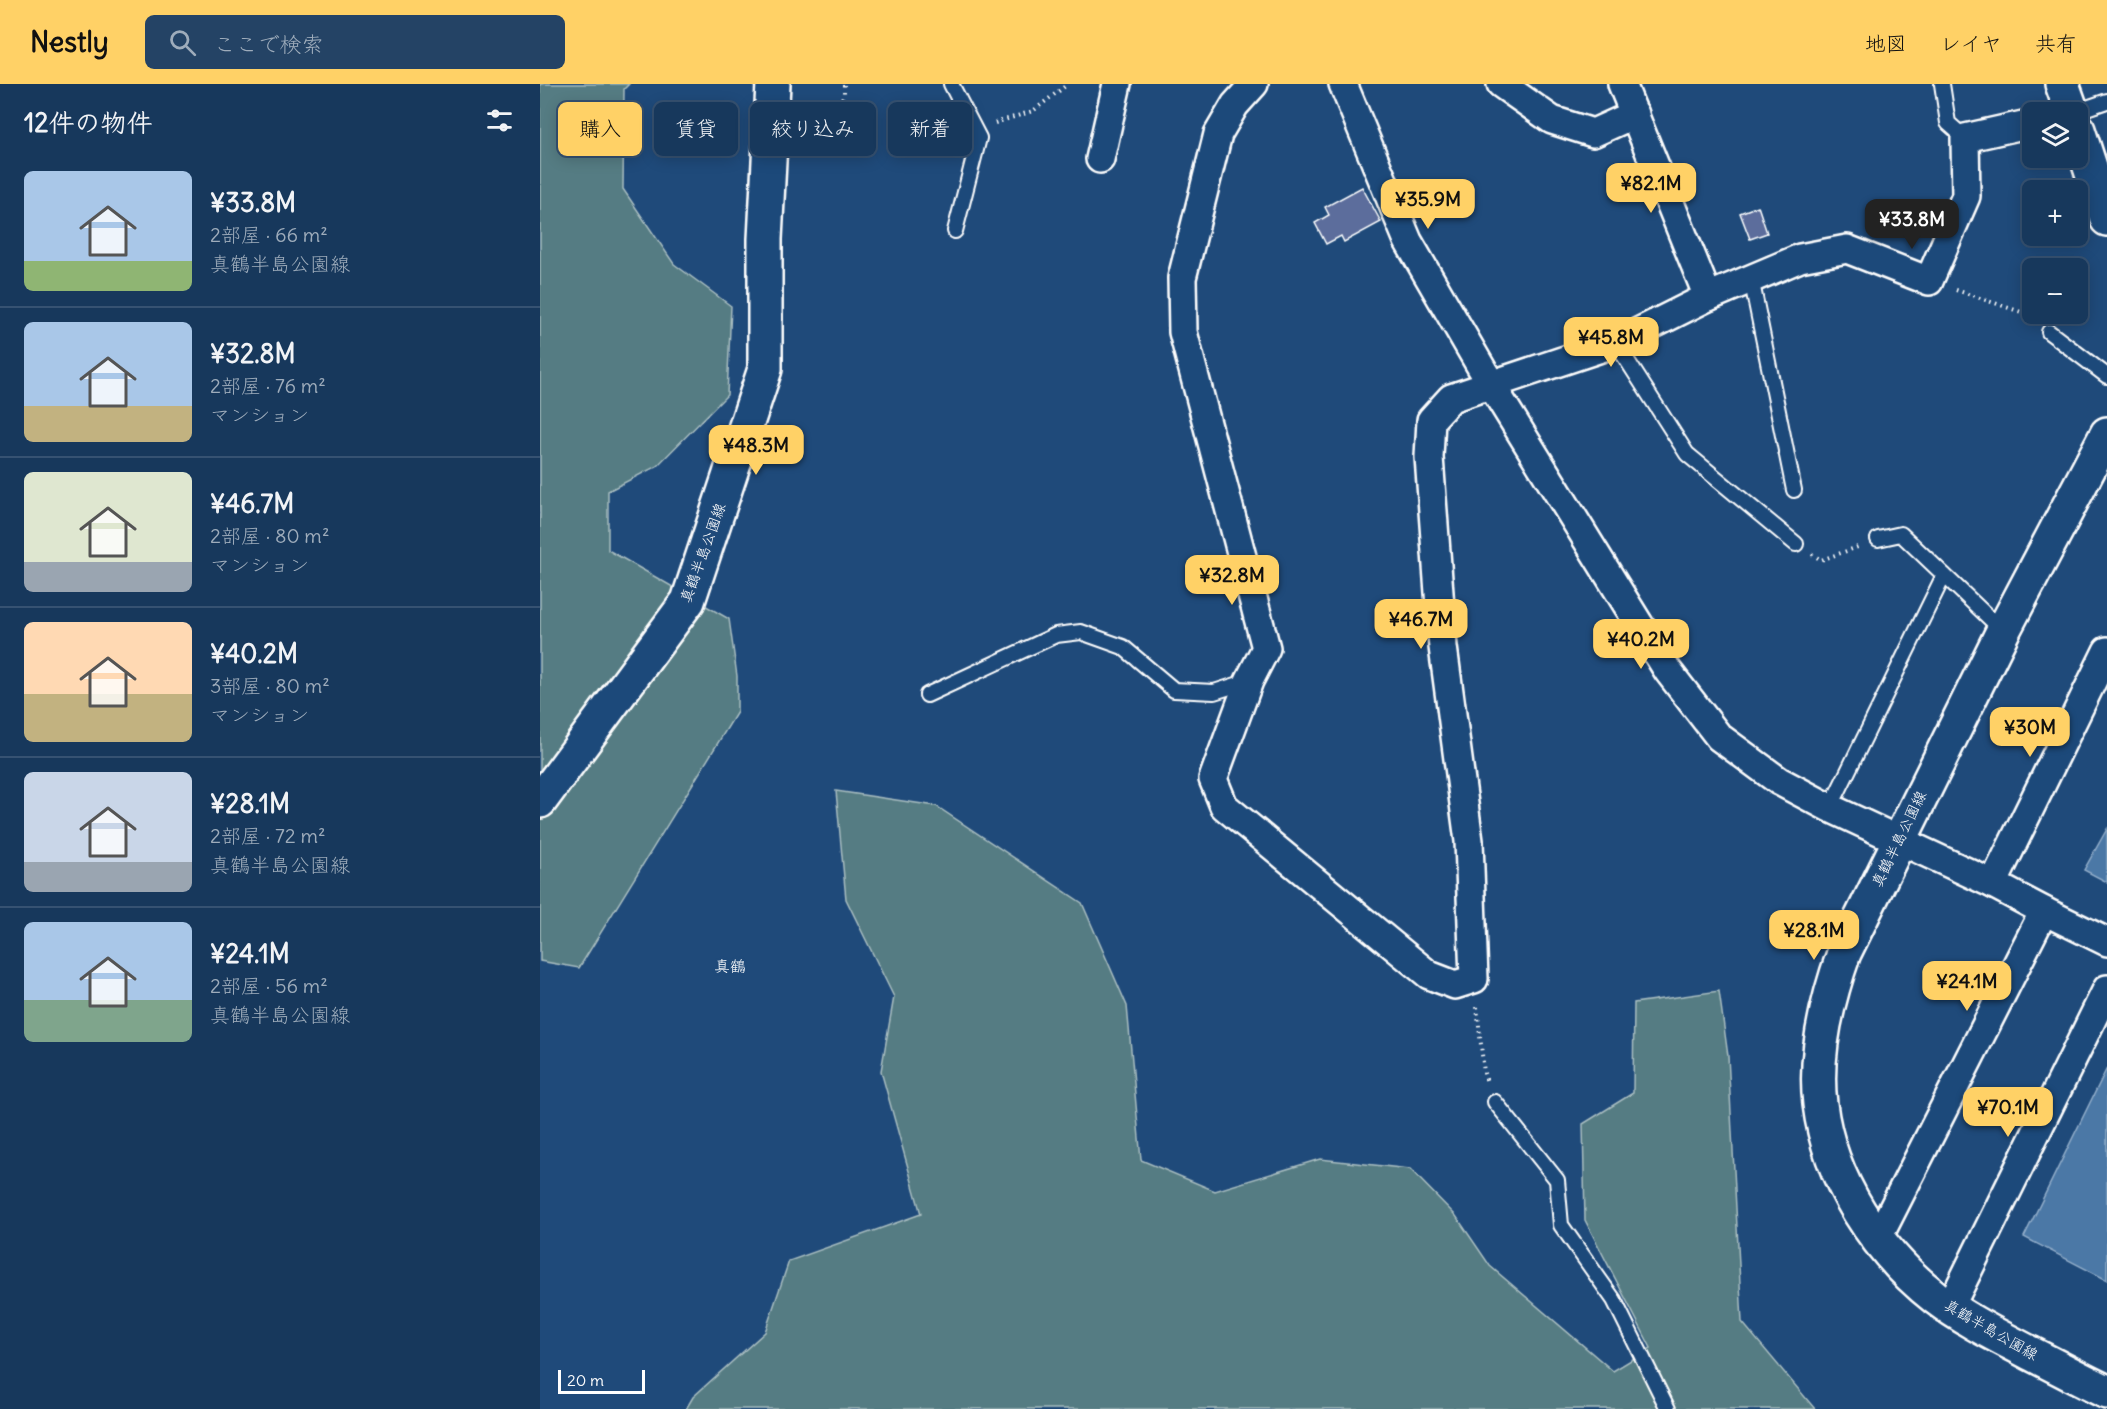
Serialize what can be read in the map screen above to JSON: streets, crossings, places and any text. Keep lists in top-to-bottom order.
{
  "streets": {
    "main road": ["真鶴半島公園線"]
  },
  "districts": ["真鶴"],
  "scale_bar": "20 m",
  "page": {
    "header": "Nestly",
    "search": "ここで検索",
    "nav": ["地図", "レイヤ", "共有"],
    "heading": "12件の物件",
    "map_buttons": ["+", "−"],
    "chip": [
      "購入",
      "賃貸",
      "絞り込み",
      "新着"
    ],
    "list": [
      {
        "name": "¥33.8M",
        "note": "2部屋 · 66 m² · 真鶴半島公園線"
      },
      {
        "name": "¥32.8M",
        "note": "2部屋 · 76 m² · マンション"
      },
      {
        "name": "¥46.7M",
        "note": "2部屋 · 80 m² · マンション"
      },
      {
        "name": "¥40.2M",
        "note": "3部屋 · 80 m² · マンション"
      },
      {
        "name": "¥28.1M",
        "note": "2部屋 · 72 m² · 真鶴半島公園線"
      },
      {
        "name": "¥24.1M",
        "note": "2部屋 · 56 m² · 真鶴半島公園線"
      }
    ],
    "price": [
      "¥82.1M",
      "¥35.9M",
      "¥33.8M",
      "¥45.8M",
      "¥48.3M",
      "¥32.8M",
      "¥46.7M",
      "¥40.2M",
      "¥30M",
      "¥28.1M",
      "¥24.1M",
      "¥70.1M"
    ],
    "scale": "20 m"
  }
}
